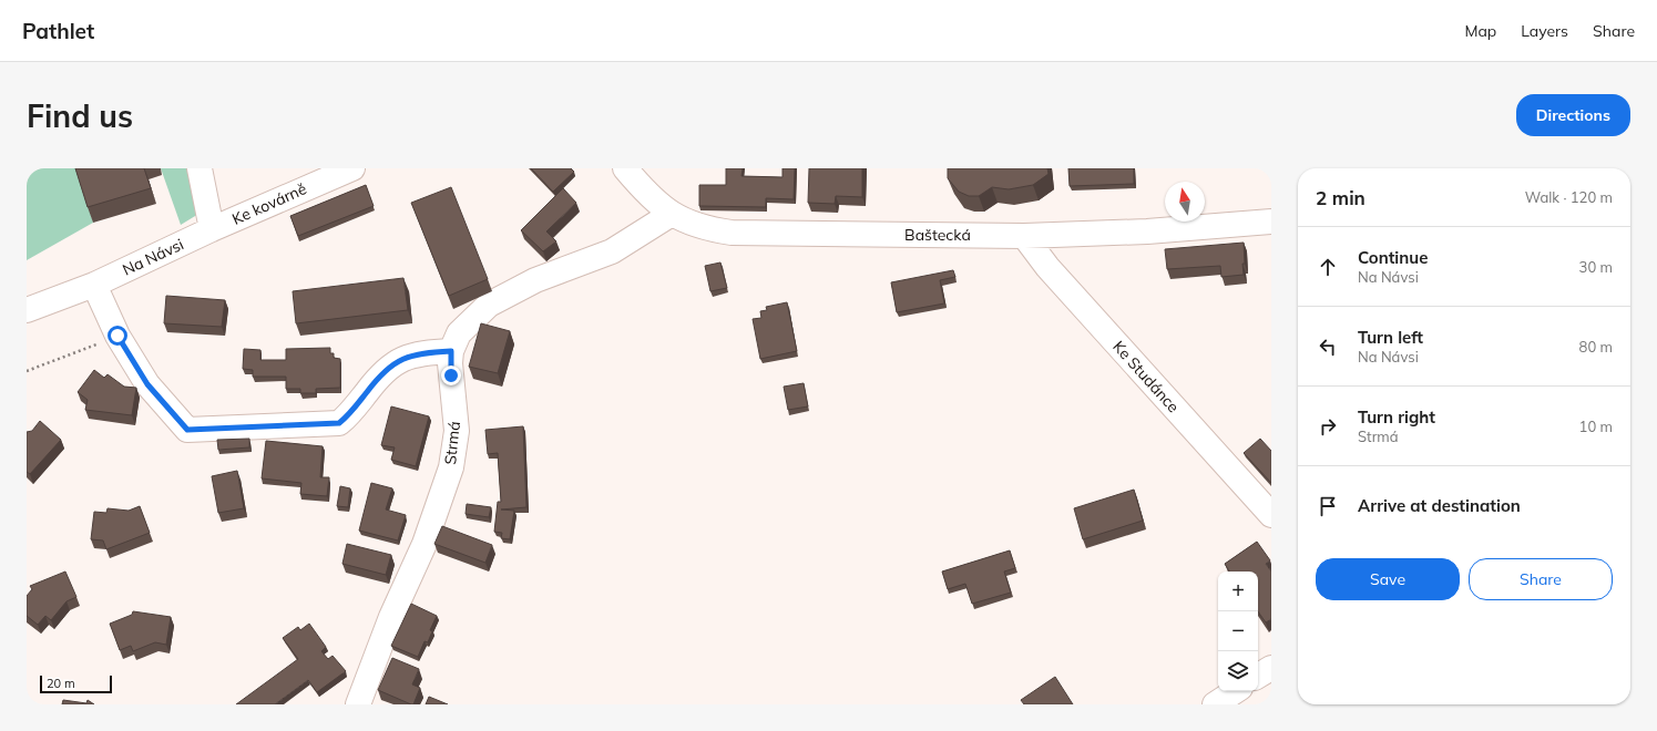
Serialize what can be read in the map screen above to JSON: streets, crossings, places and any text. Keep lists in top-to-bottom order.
{
  "streets": {
    "street": [
      "Ke kovárně",
      "Baštecká",
      "Na Návsi",
      "Ke Studánce",
      "Strmá"
    ]
  },
  "crossings": [
    ["Ke kovárně", "Na Návsi"],
    ["Baštecká", "Ke Studánce"],
    ["Baštecká", "Strmá"]
  ],
  "scale_bar": "20 m",
  "north": "top",
  "page": {
    "header": "Pathlet",
    "nav": ["Map", "Layers", "Share"],
    "buttons": [
      "Directions",
      ["Save", "Share"]
    ],
    "title": "Find us",
    "heading": ["2 min", "Walk · 120 m"],
    "list": [
      ["Continue", "Na Návsi", "30 m"],
      ["Turn left", "Na Návsi", "80 m"],
      ["Turn right", "Strmá", "10 m"],
      "Arrive at destination"
    ],
    "map_buttons": ["+", "−"],
    "scale": "20 m"
  }
}
